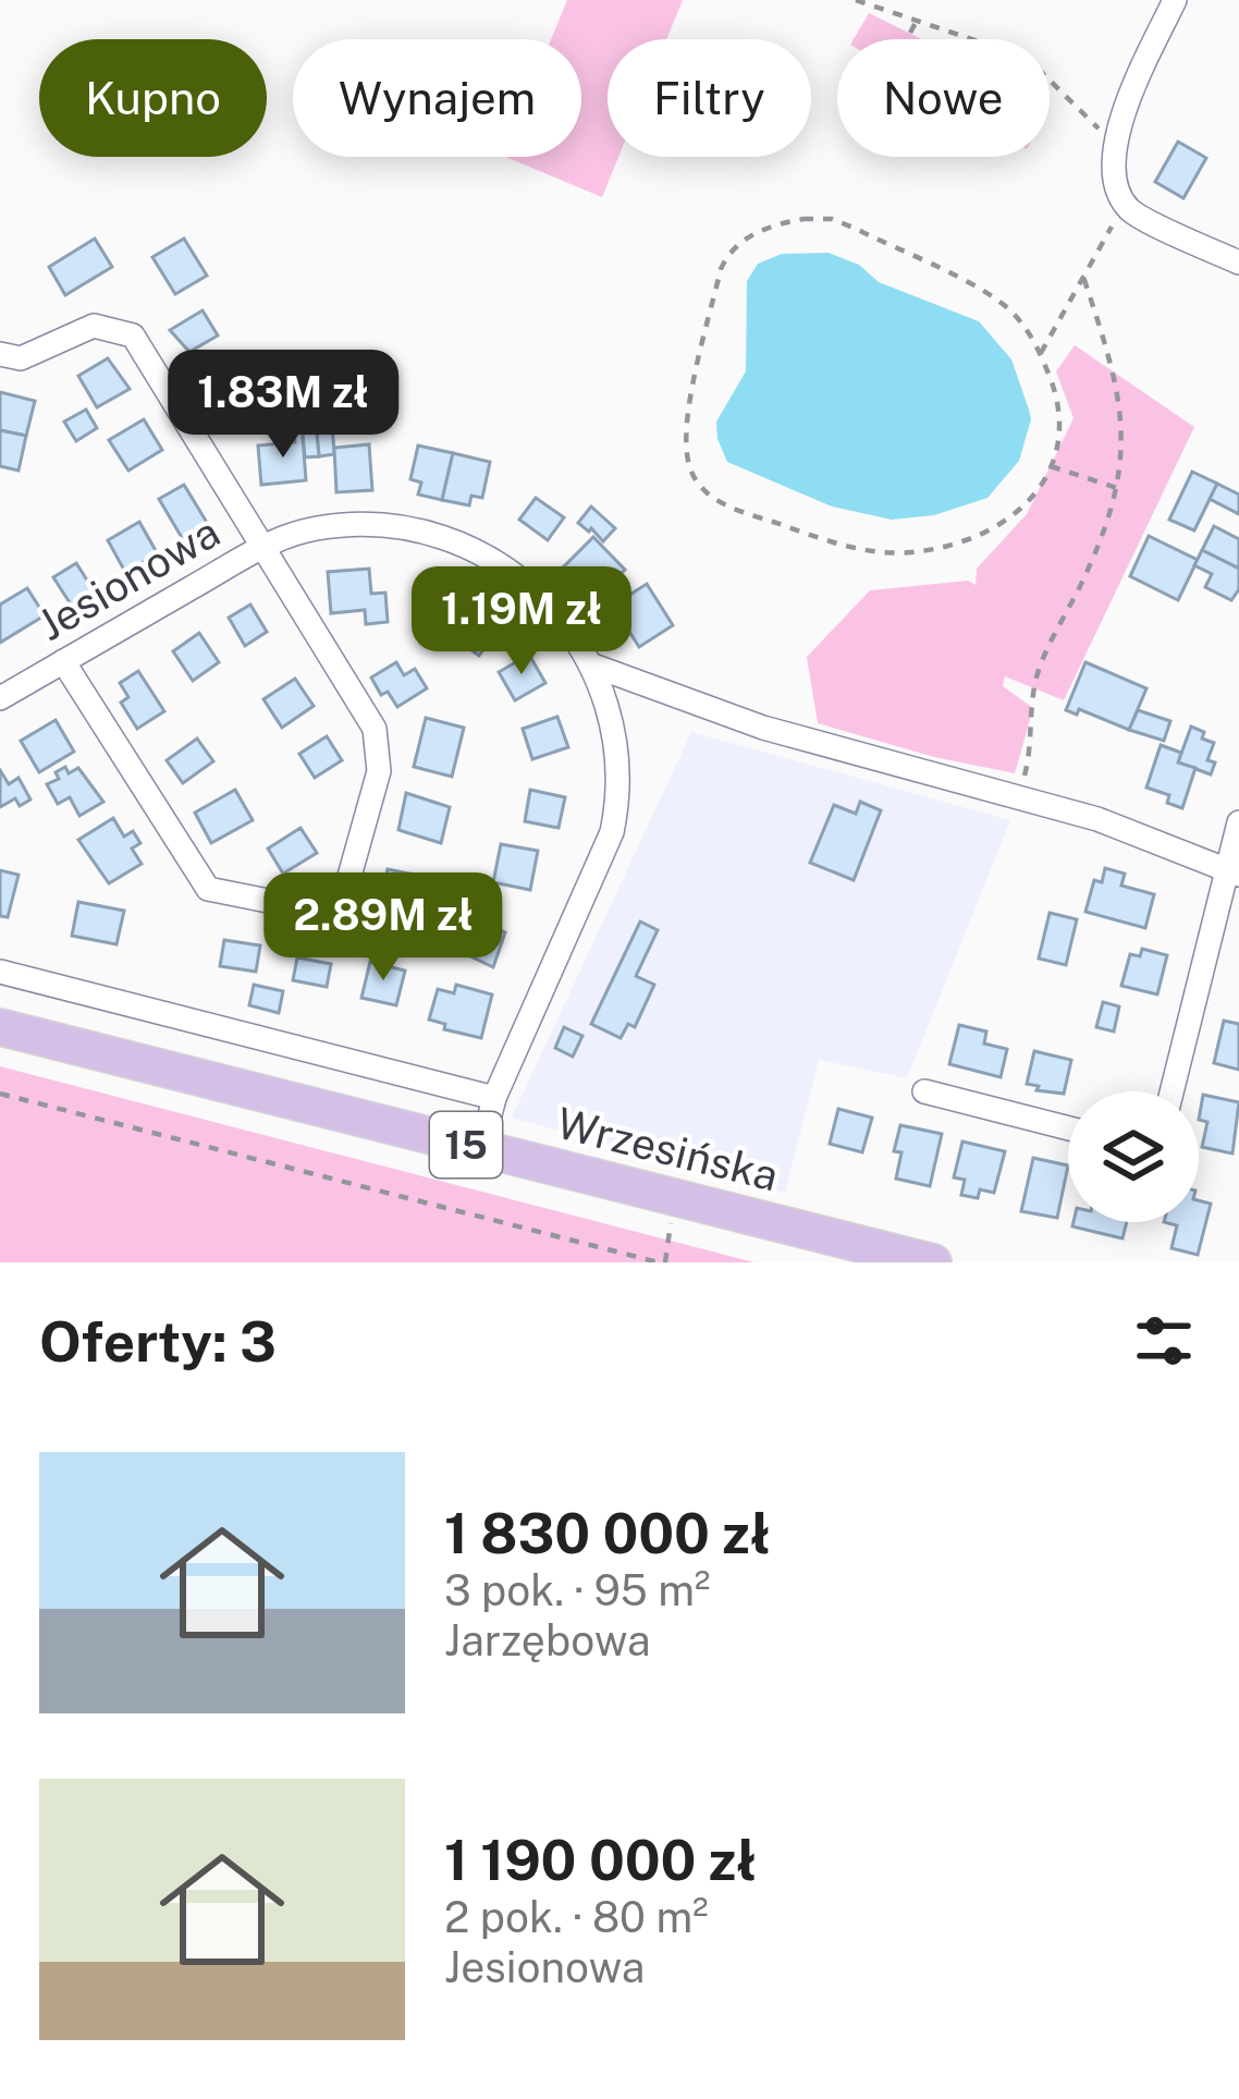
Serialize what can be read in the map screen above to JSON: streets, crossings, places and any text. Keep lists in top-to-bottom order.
{
  "streets": {
    "main road": ["15", "Wrzesińska"],
    "street": ["Jesionowa"]
  },
  "crossings": [
    ["Jesionowa", "Wrzesińska"]
  ],
  "page": {
    "chip": [
      "Kupno",
      "Wynajem",
      "Filtry",
      "Nowe"
    ],
    "price": ["1.83M zł", "1.19M zł", "2.89M zł"],
    "heading": "Oferty: 3",
    "list": [
      {
        "name": "1 830 000 zł",
        "note": "3 pok. · 95 m² · Jarzębowa"
      },
      {
        "name": "1 190 000 zł",
        "note": "2 pok. · 80 m² · Jesionowa"
      }
    ]
  }
}
